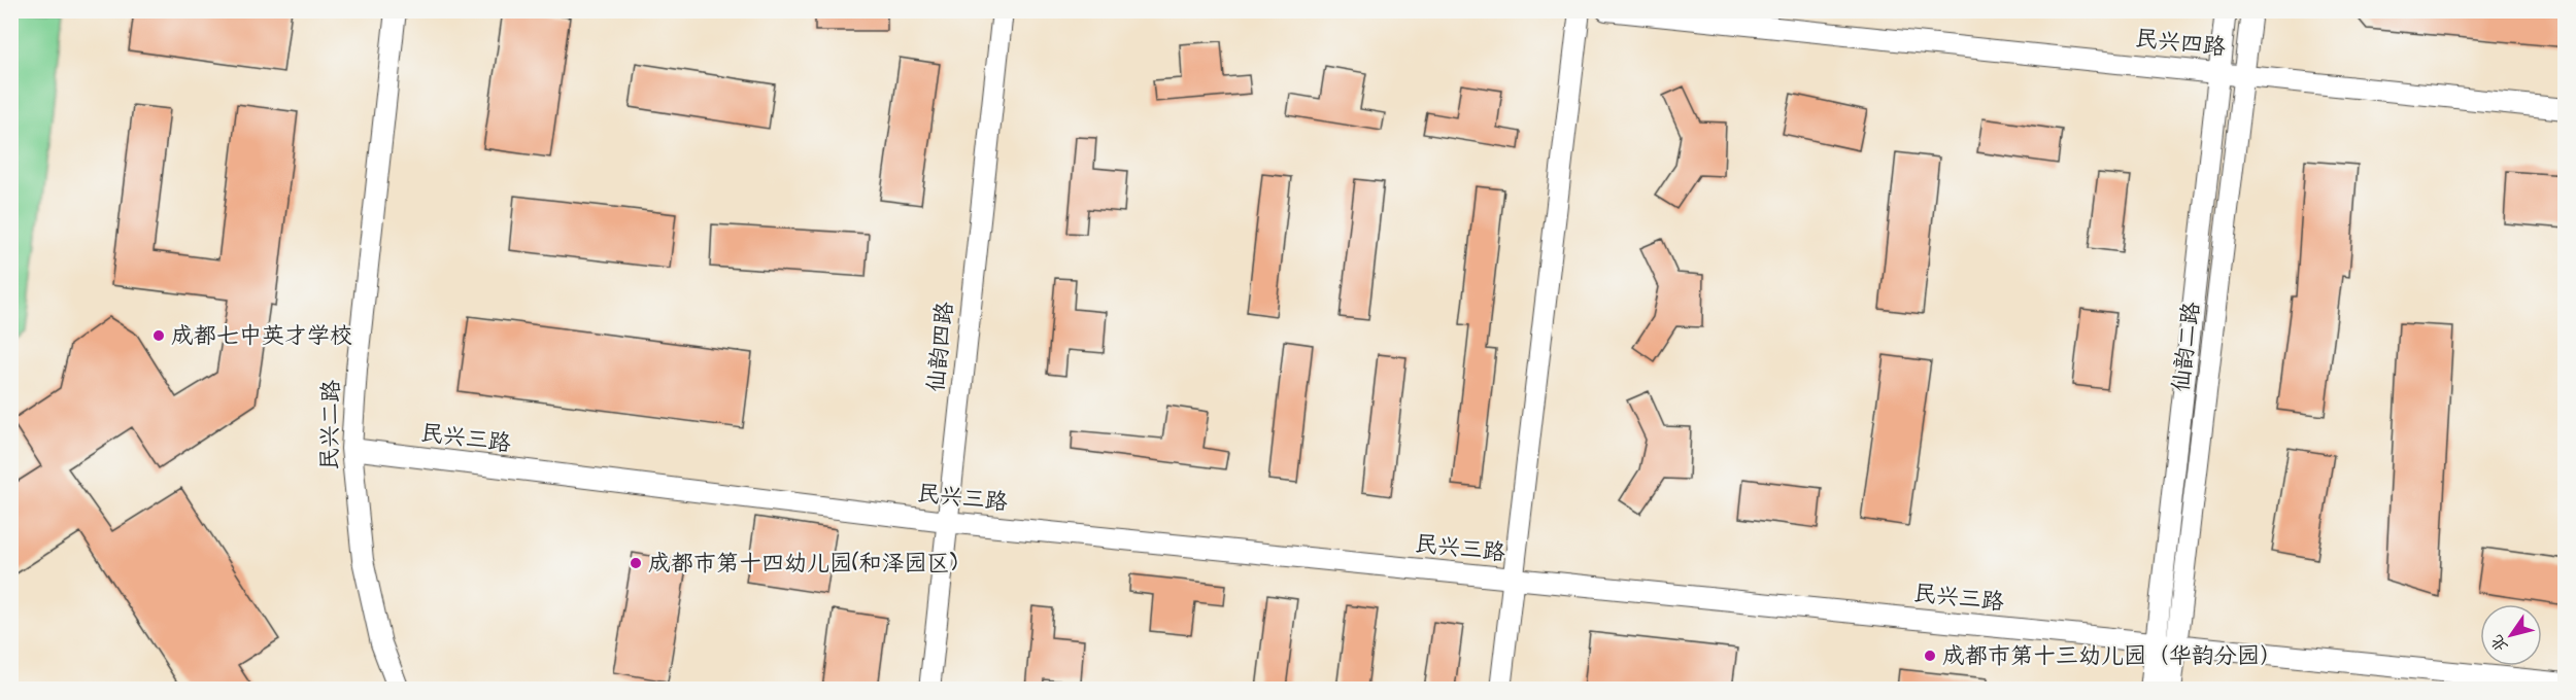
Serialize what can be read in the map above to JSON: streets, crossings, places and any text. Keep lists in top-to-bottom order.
{
  "streets": {
    "street": [
      "民兴四路",
      "仙韵四路",
      "仙韵二路",
      "民兴二路",
      "民兴三路"
    ]
  },
  "crossings": [
    ["民兴四路", "仙韵二路"],
    ["仙韵四路", "民兴三路"],
    ["仙韵二路", "民兴三路"],
    ["民兴二路", "民兴三路"]
  ],
  "places": ["成都七中英才学校", "成都市第十四幼儿园(和泽园区)", "成都市第十三幼儿园（华韵分园）"],
  "north": "bottom left"
}
